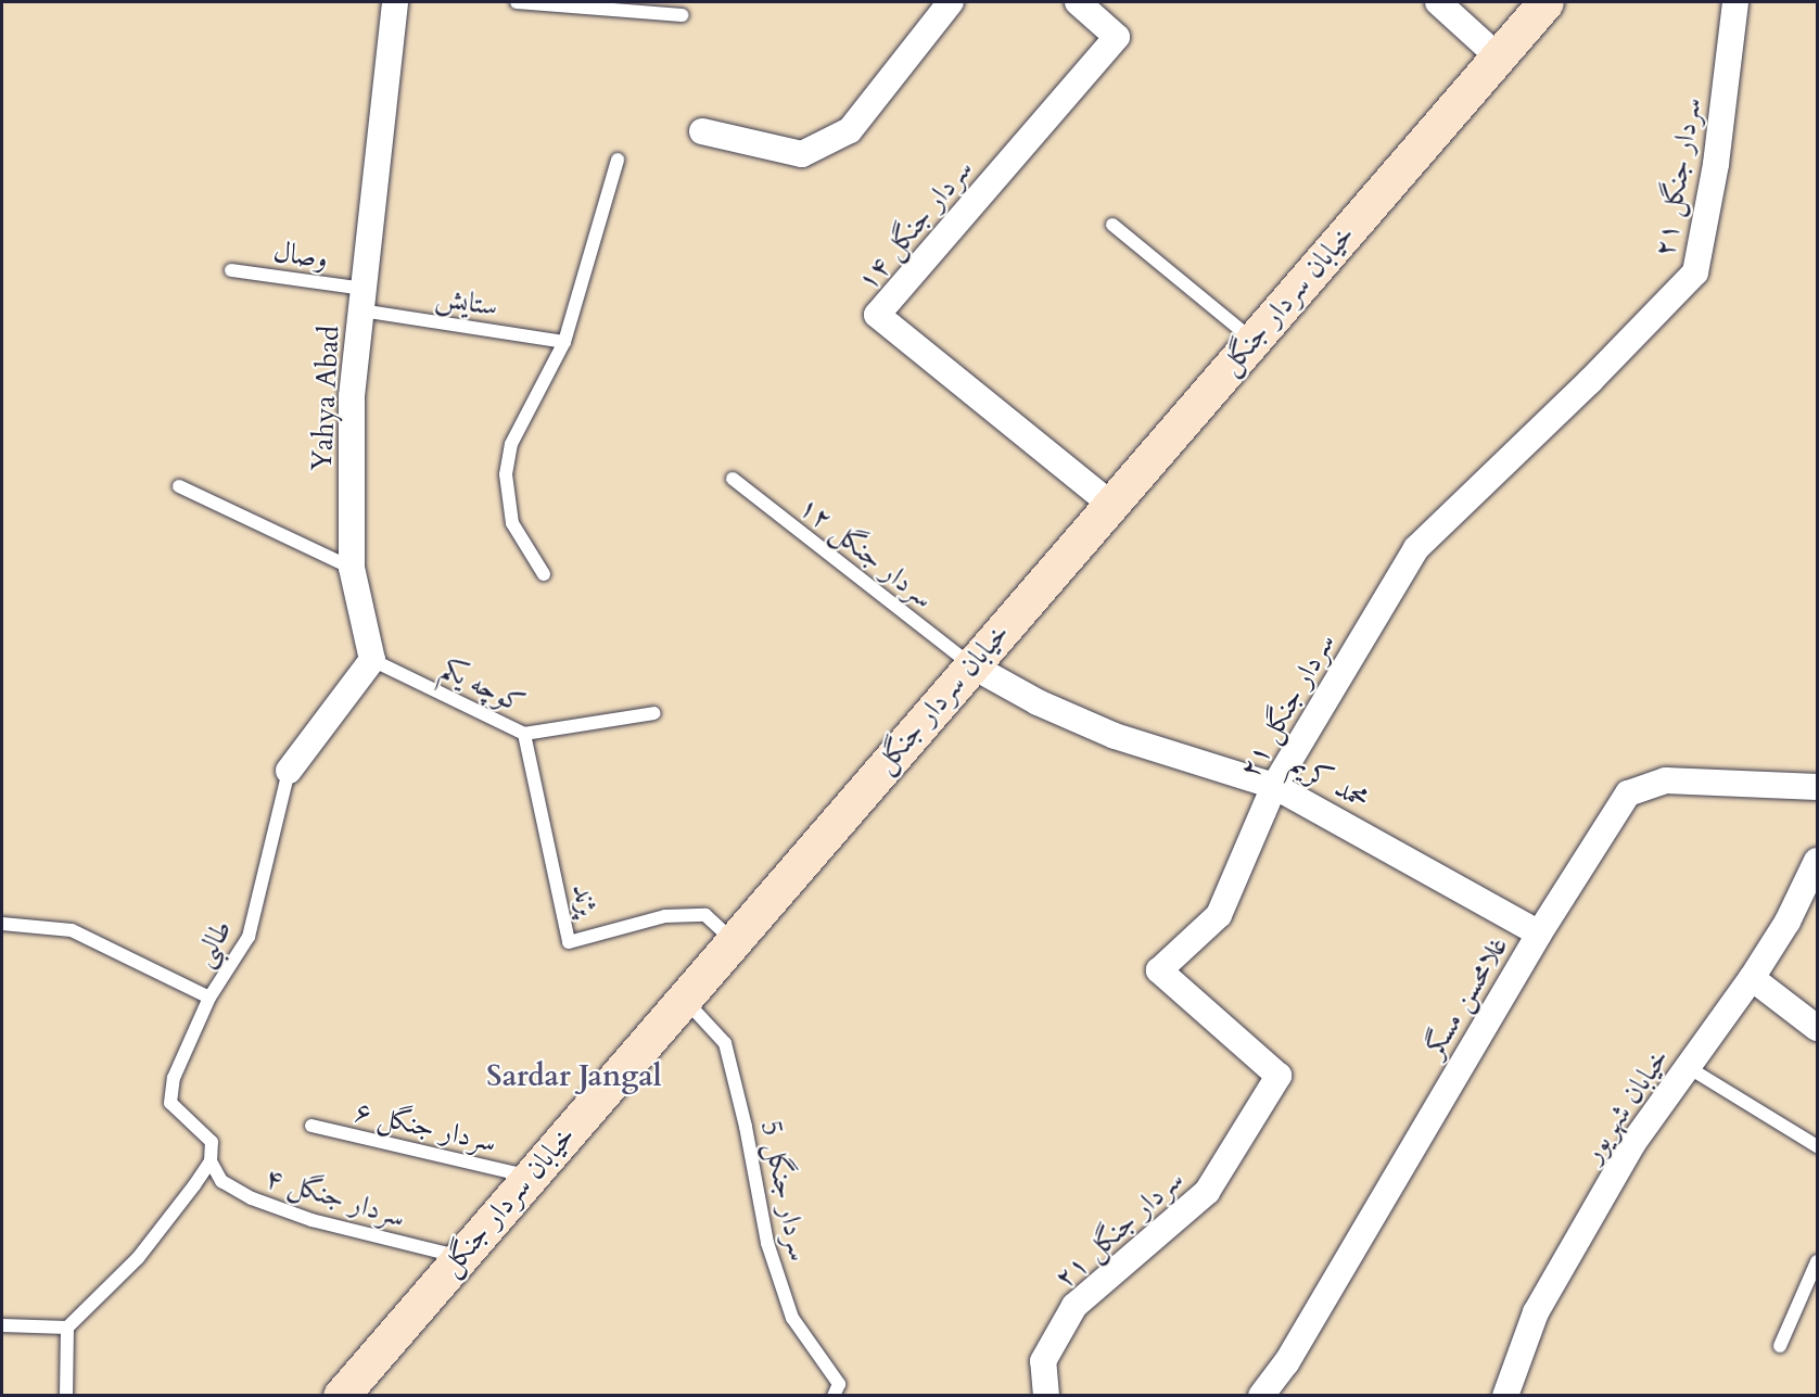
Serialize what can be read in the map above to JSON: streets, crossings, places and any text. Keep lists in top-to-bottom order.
{
  "streets": {
    "main road": ["خیابان سردار جنگل"],
    "street": [
      "سردار جنگل ۲۱",
      "سردار جنگل ۱۴",
      "Yahya Abad",
      "محمد کریم",
      "غلامحسن مسگر",
      "خیابان شهریور"
    ],
    "lane": [
      "وصال",
      "ستایش",
      "سردار جنگل ۱۲",
      "کوچه یکم",
      "پژند",
      "طالبی",
      "سردار جنگل ۶",
      "سردار جنگل 5",
      "سردار جنگل ۴"
    ]
  },
  "crossings": [
    ["سردار جنگل ۲۱", "محمد کریم"],
    ["سردار جنگل ۱۴", "خیابان سردار جنگل"],
    ["وصال", "ستایش"],
    ["وصال", "Yahya Abad"],
    ["خیابان سردار جنگل", "سردار جنگل ۱۲"],
    ["خیابان سردار جنگل", "محمد کریم"],
    ["خیابان سردار جنگل", "پژند"],
    ["خیابان سردار جنگل", "سردار جنگل ۶"],
    ["خیابان سردار جنگل", "سردار جنگل 5"],
    ["خیابان سردار جنگل", "سردار جنگل ۴"],
    ["ستایش", "Yahya Abad"],
    ["Yahya Abad", "کوچه یکم"],
    ["سردار جنگل ۱۲", "محمد کریم"],
    ["کوچه یکم", "پژند"],
    ["محمد کریم", "غلامحسن مسگر"]
  ],
  "districts": ["Sardar Jangal"]
}
